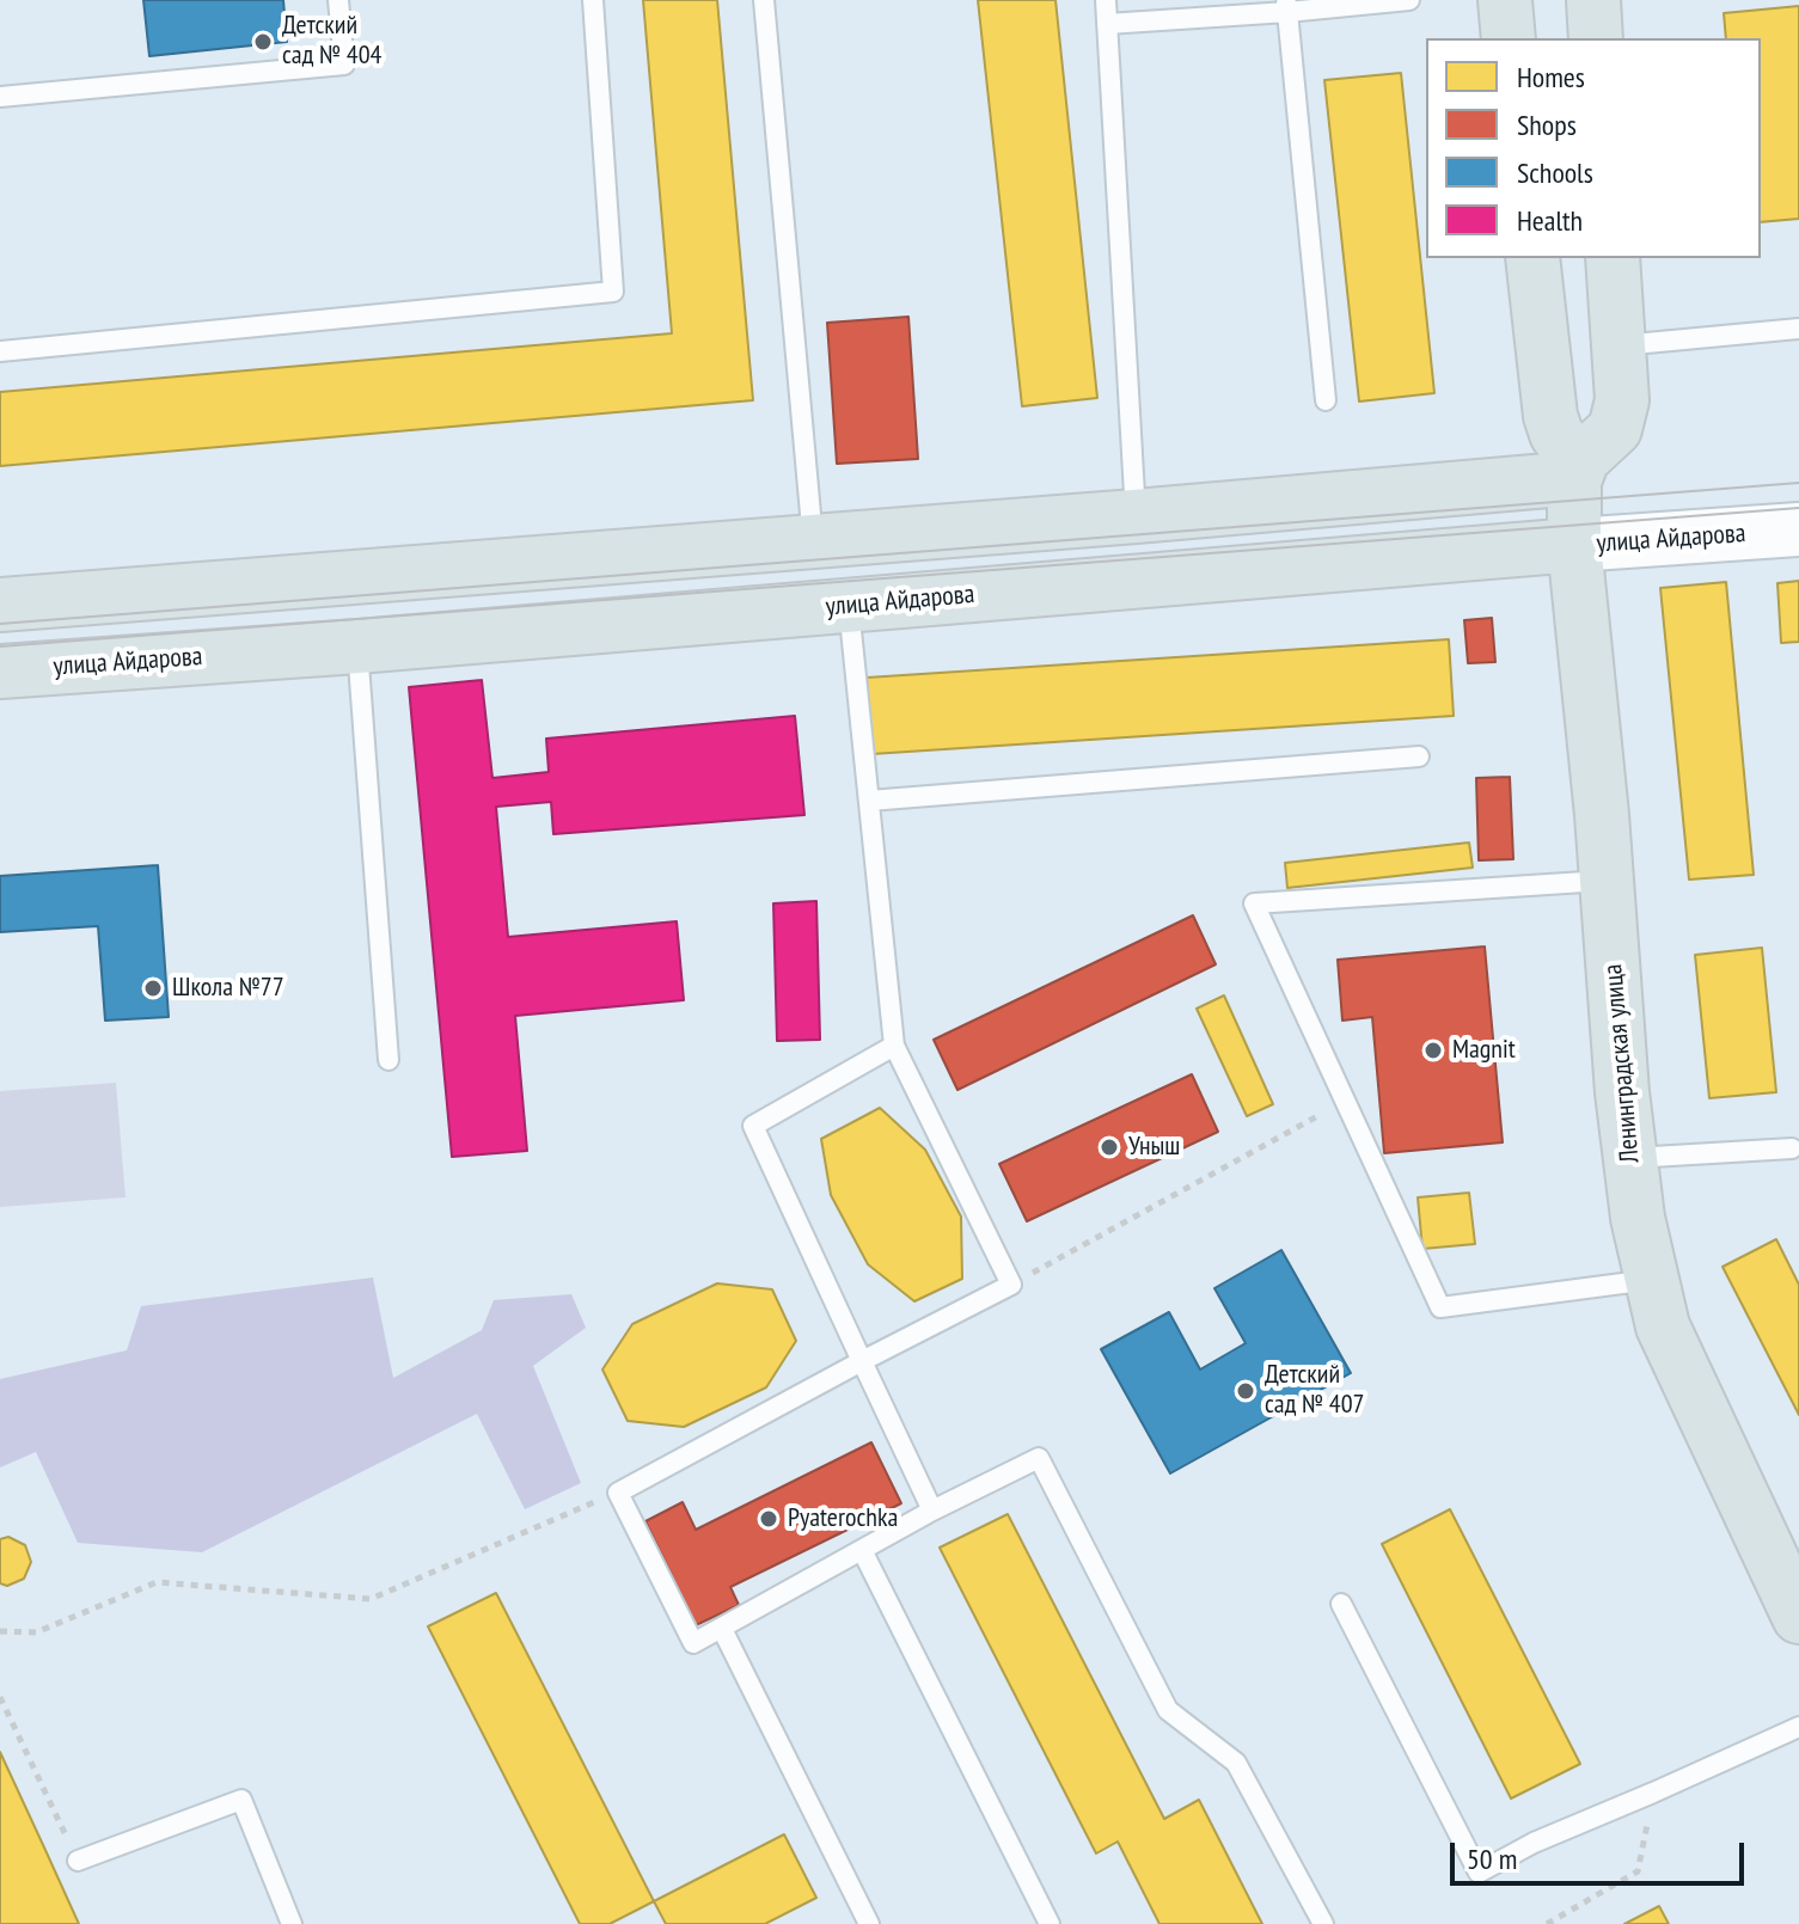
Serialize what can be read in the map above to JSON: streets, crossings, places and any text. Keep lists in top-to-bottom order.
{
  "streets": {
    "main road": ["улица Айдарова", "Ленинградская улица"]
  },
  "crossings": [
    ["улица Айдарова", "Ленинградская улица"]
  ],
  "places": [
    "Детский сад № 404",
    "Школа №77",
    "Magnit",
    "Уныш",
    "Детский сад № 407",
    "Pyaterochka"
  ],
  "legend": [
    "Homes",
    "Shops",
    "Schools",
    "Health"
  ],
  "scale_bar": "50 m"
}
